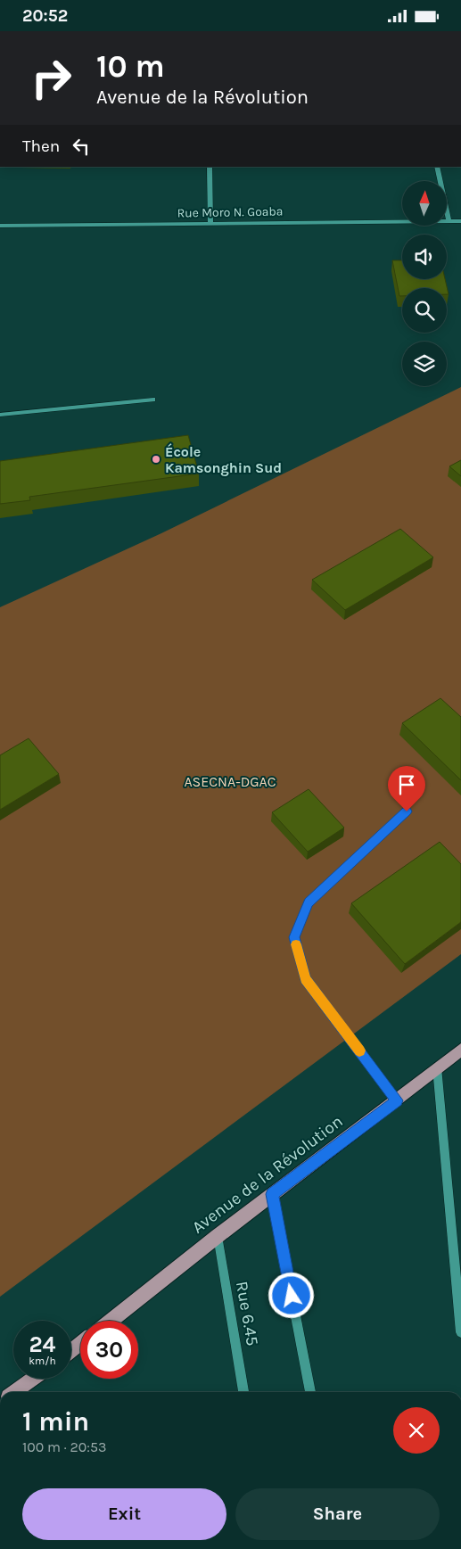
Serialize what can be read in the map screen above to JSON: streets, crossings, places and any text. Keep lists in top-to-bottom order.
{
  "streets": {
    "main road": ["Avenue de la Révolution"],
    "street": ["Rue Moro N. Goaba", "Rue 6.45"]
  },
  "crossings": [
    ["Avenue de la Révolution", "Rue 6.45"]
  ],
  "parks": ["ASECNA-DGAC"],
  "places": ["École Kamsonghin Sud"],
  "north": "top",
  "page": {
    "status": "20:52",
    "turn": ["10 m", "Avenue de la Révolution"],
    "then": "Then",
    "speed": "24 km/h",
    "limit": "30",
    "heading": ["1 min", "100 m · 20:53"],
    "buttons": ["Exit", "Share"]
  }
}
